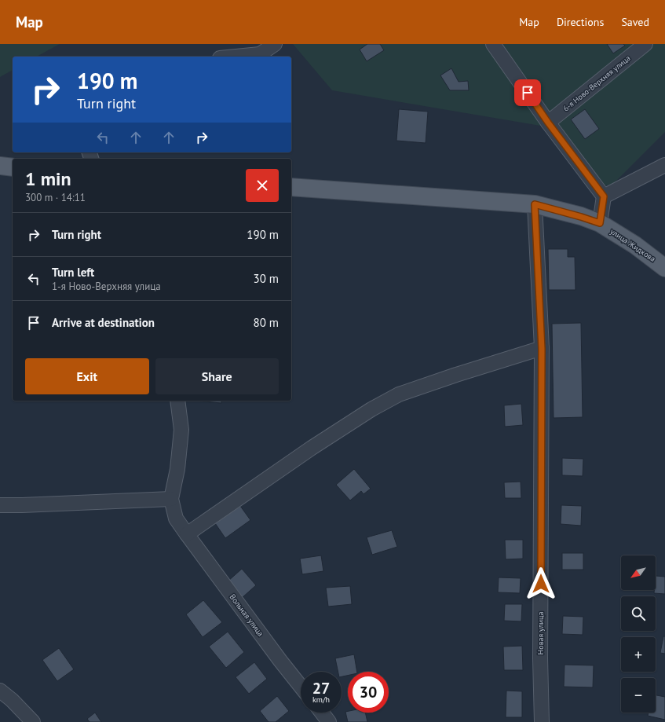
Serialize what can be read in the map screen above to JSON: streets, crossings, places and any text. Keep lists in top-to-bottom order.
{
  "streets": {
    "main road": ["улица Жидкова"],
    "street": ["6-я Ново-Верхняя улица", "Вольная улица", "Новая улица"]
  },
  "crossings": [
    ["улица Жидкова", "Новая улица"]
  ],
  "north": "bottom left",
  "page": {
    "header": "Map",
    "nav": ["Map", "Directions", "Saved"],
    "turn": ["190 m", "Turn right"],
    "heading": ["1 min", "300 m · 14:11"],
    "list": [
      {
        "name": "Turn right",
        "value": "190 m"
      },
      {
        "name": "Turn left",
        "note": "1-я Ново-Верхняя улица",
        "value": "30 m"
      },
      {
        "name": "Arrive at destination",
        "value": "80 m"
      }
    ],
    "buttons": ["Exit", "Share"],
    "map_buttons": ["+", "−"],
    "speed": "27 km/h",
    "limit": "30"
  }
}
